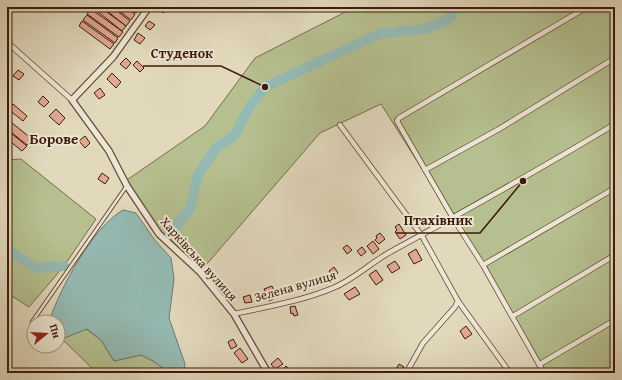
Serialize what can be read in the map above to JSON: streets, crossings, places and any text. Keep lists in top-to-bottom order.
{
  "streets": {
    "street": ["Харківська вулиця", "Зелена вулиця"]
  },
  "crossings": [
    ["Харківська вулиця", "Зелена вулиця"]
  ],
  "districts": ["Борове"],
  "places": ["Студенок", "Птахівник"],
  "north": "right"
}
